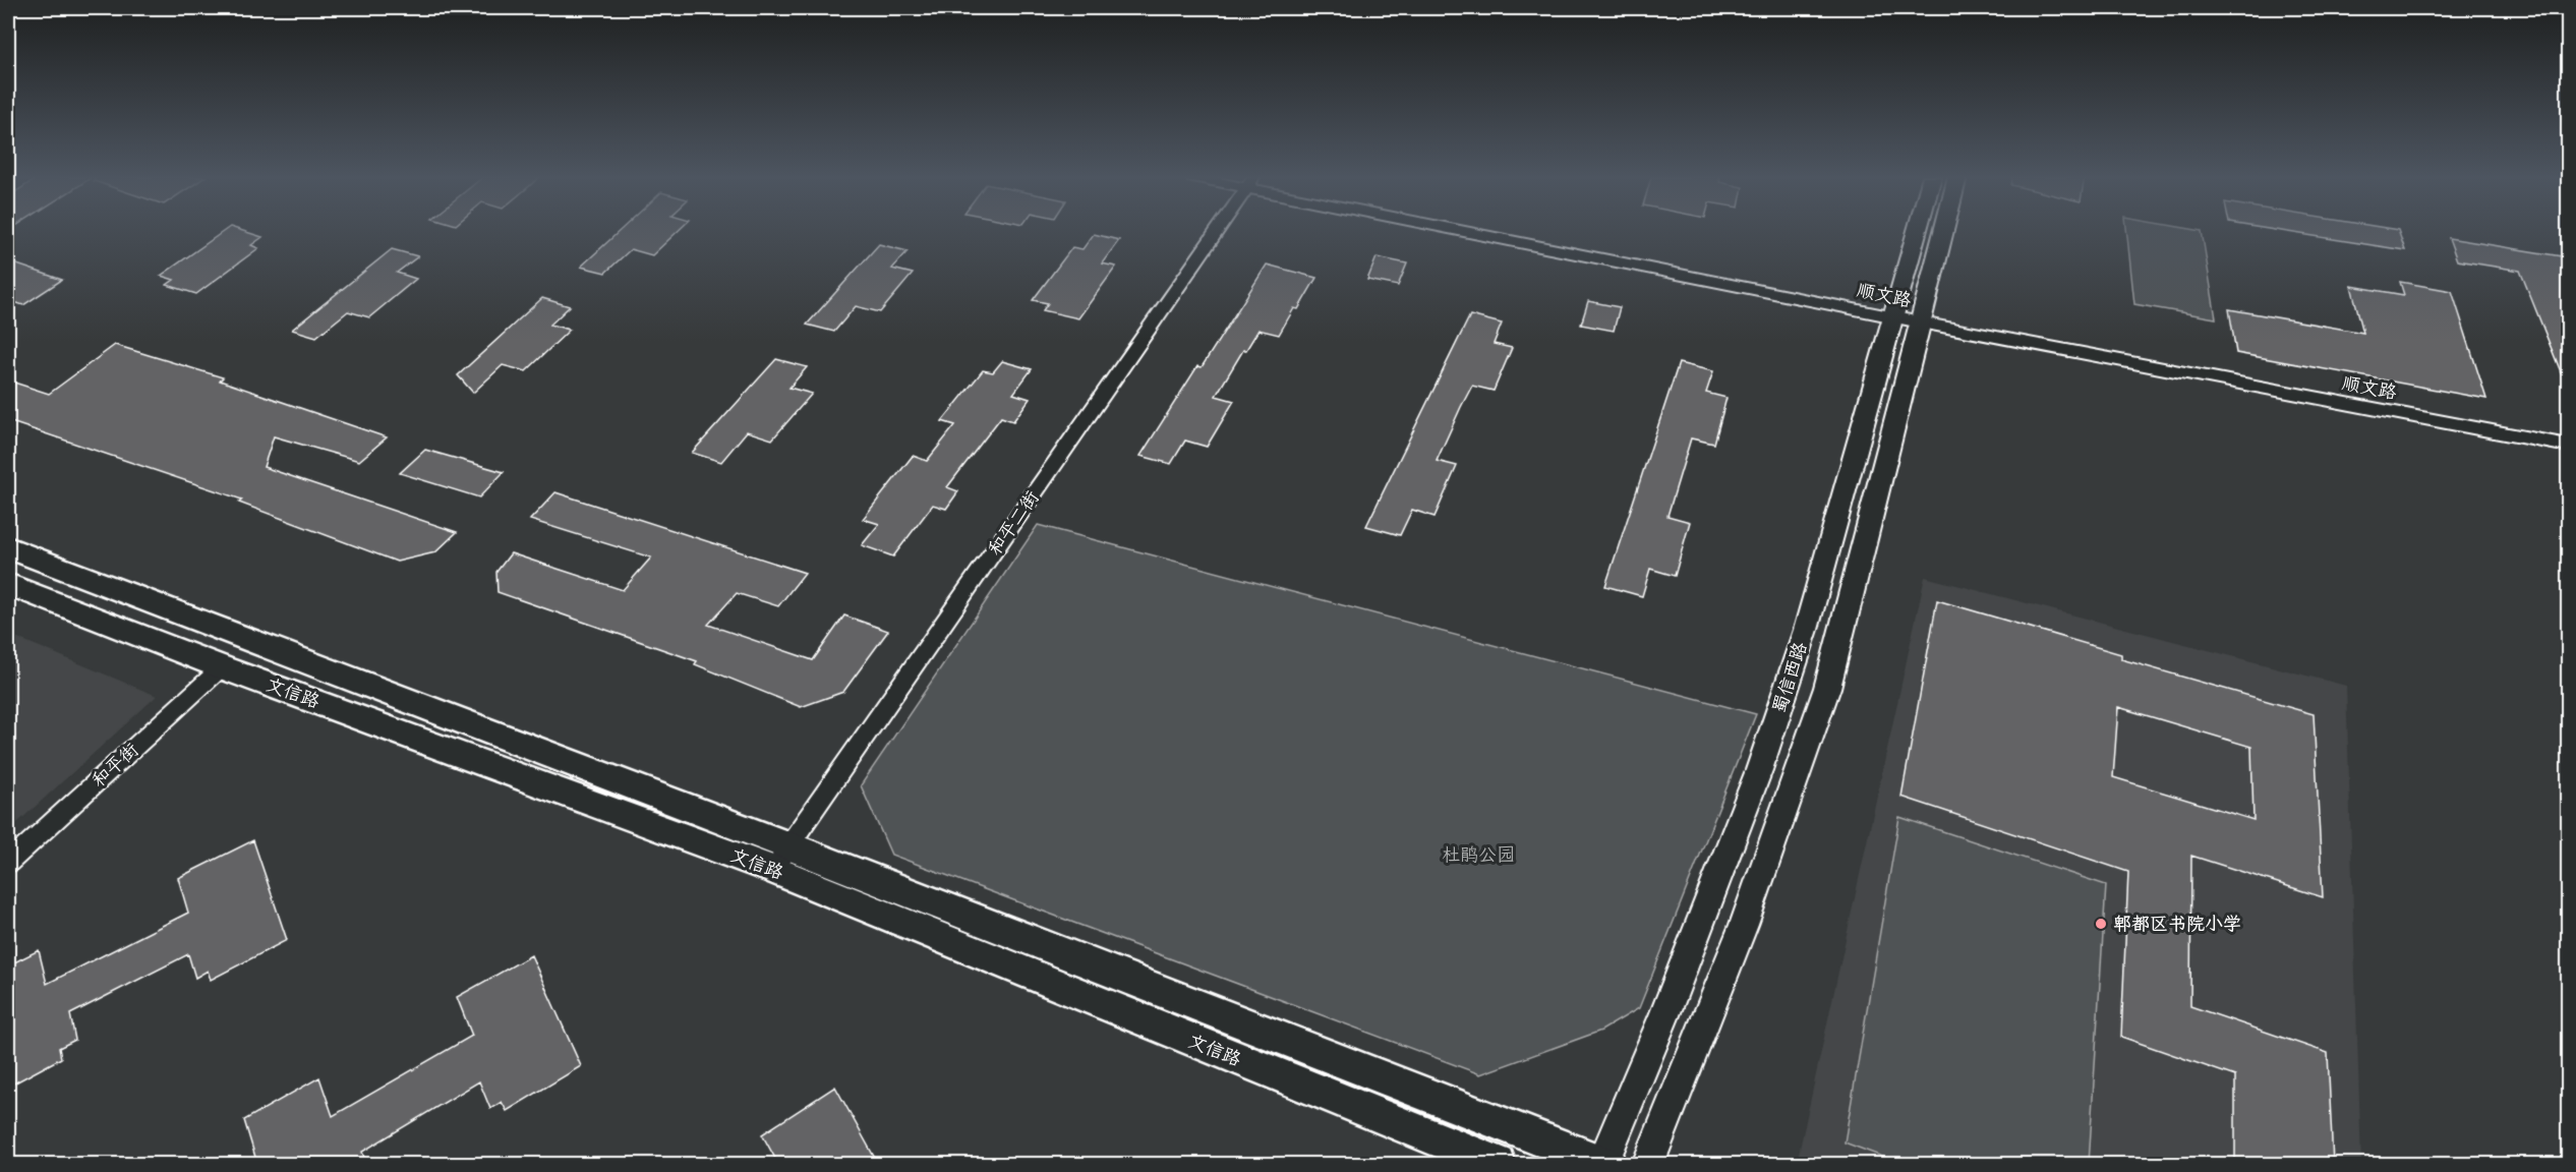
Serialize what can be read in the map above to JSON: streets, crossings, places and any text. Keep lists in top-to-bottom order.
{
  "streets": {
    "main road": ["文信路"],
    "street": [
      "顺文路",
      "和平二街",
      "蜀信西路",
      "和平街"
    ]
  },
  "crossings": [
    ["顺文路", "蜀信西路"],
    ["和平二街", "文信路"],
    ["文信路", "和平街"]
  ],
  "parks": ["杜鹃公园"],
  "places": ["郫都区书院小学"]
}
